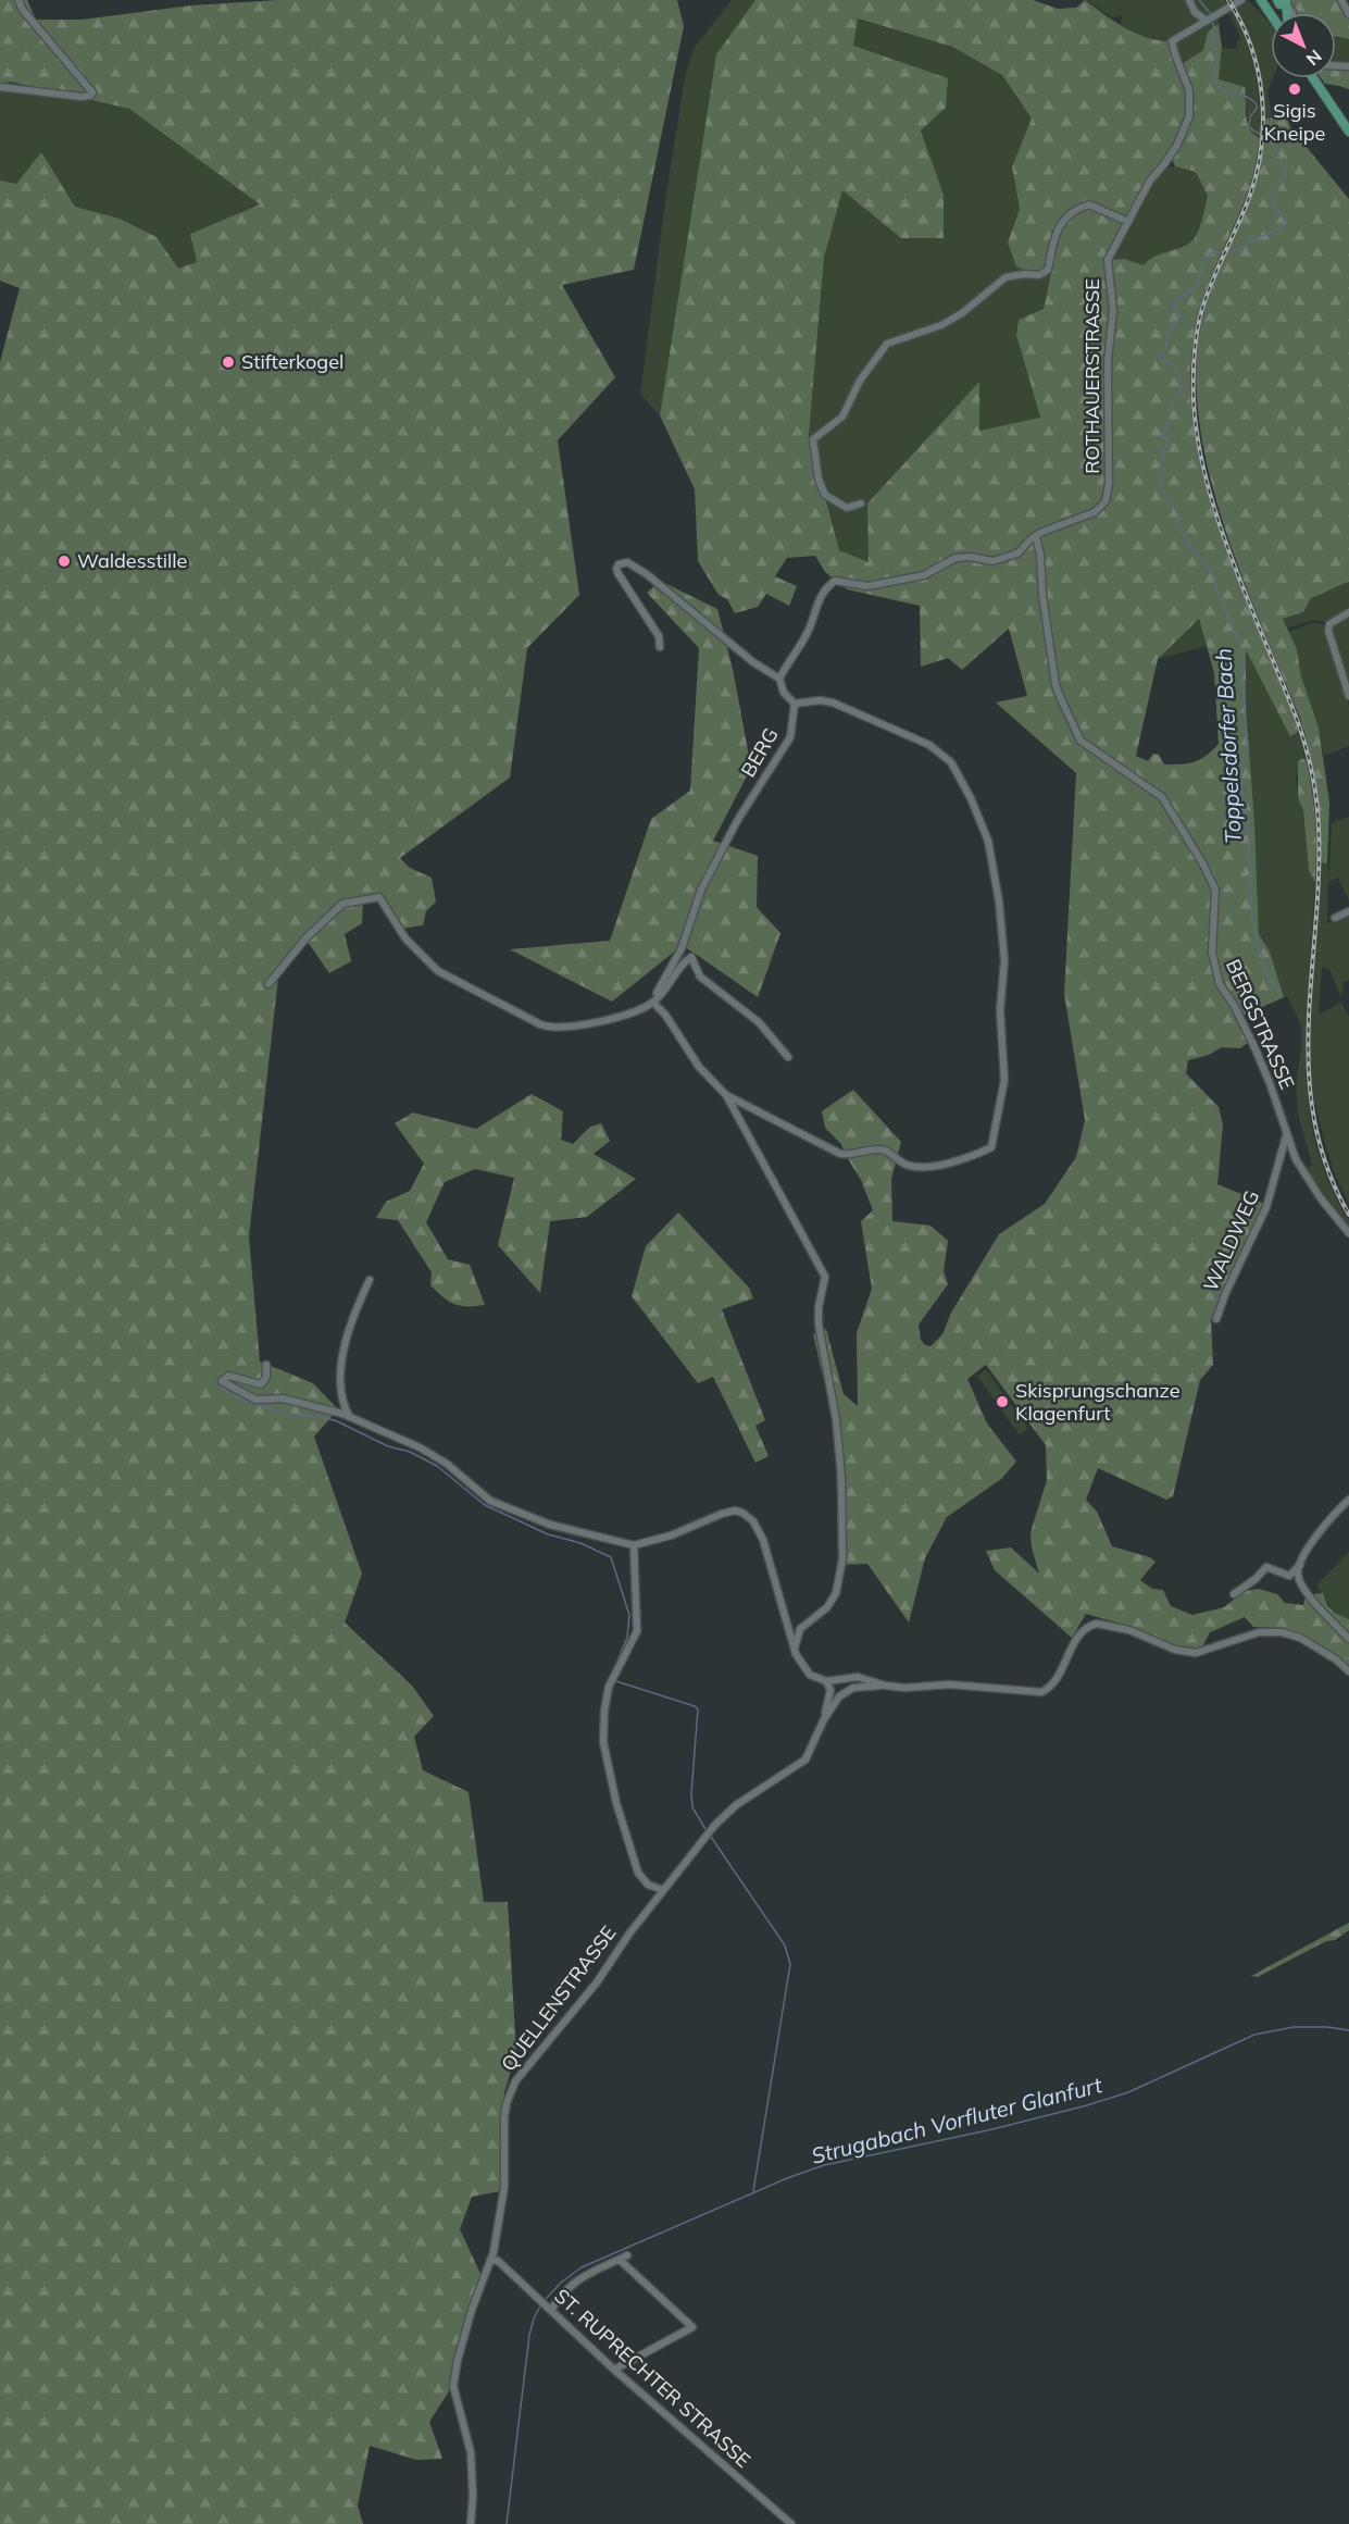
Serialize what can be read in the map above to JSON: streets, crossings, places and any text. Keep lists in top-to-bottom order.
{
  "streets": {
    "street": [
      "ROTHAUERSTRASSE",
      "BERG",
      "BERGSTRASSE",
      "WALDWEG",
      "QUELLENSTRASSE",
      "ST. RUPRECHTER STRASSE"
    ]
  },
  "crossings": [
    ["ROTHAUERSTRASSE", "BERGSTRASSE"],
    ["BERGSTRASSE", "WALDWEG"],
    ["QUELLENSTRASSE", "ST. RUPRECHTER STRASSE"]
  ],
  "water": ["Toppelsdorfer Bach", "Strugabach Vorfluter Glanfurt"],
  "places": [
    "Sigis Kneipe",
    "Stifterkogel",
    "Waldesstille",
    "Skisprungschanze Klagenfurt"
  ],
  "north": "bottom right"
}
